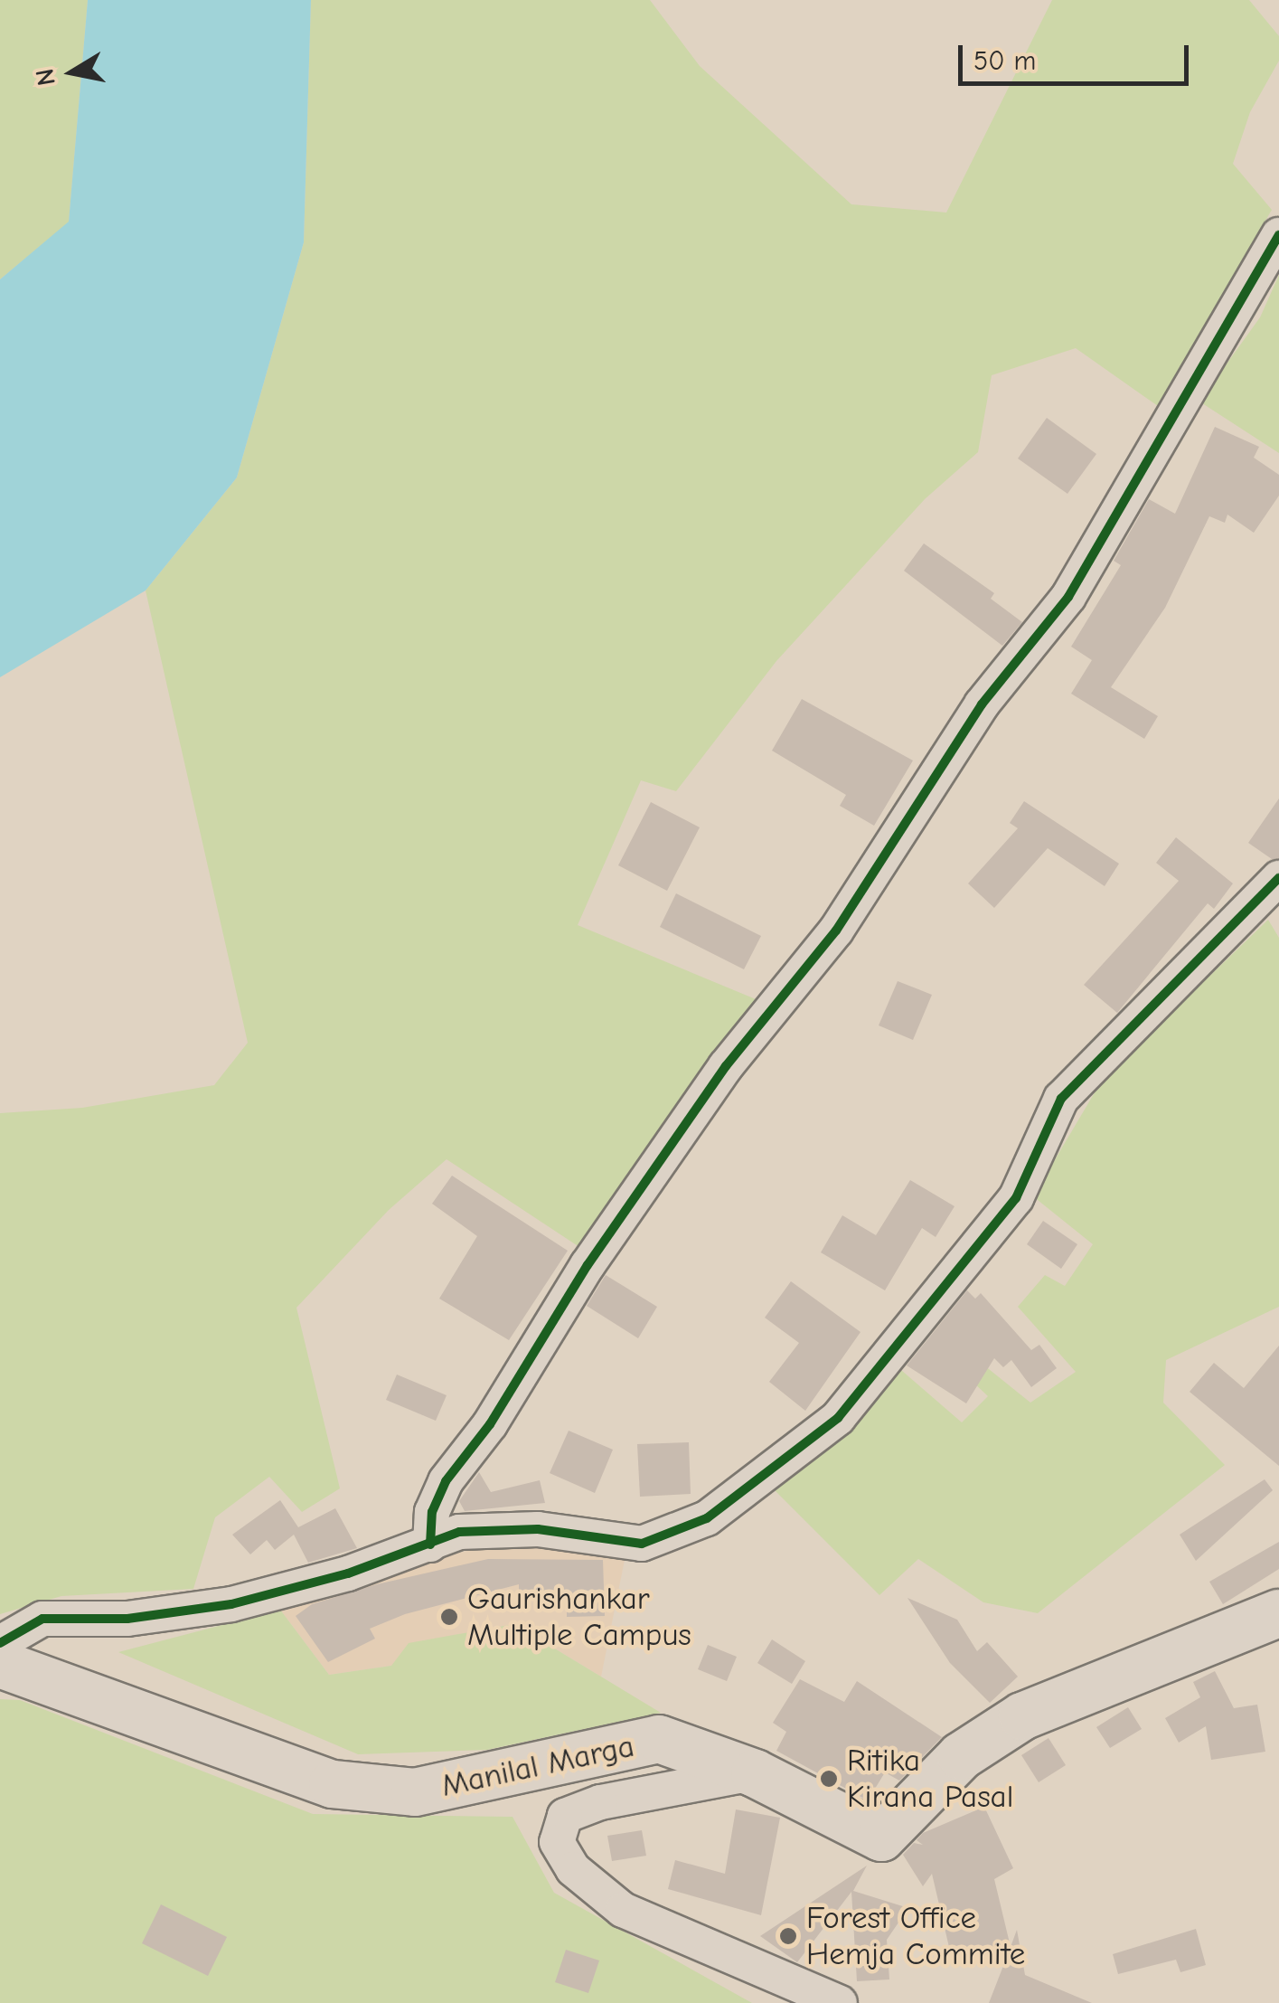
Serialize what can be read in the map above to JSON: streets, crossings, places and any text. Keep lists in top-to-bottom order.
{
  "streets": {
    "street": ["Manilal Marga"]
  },
  "places": ["Gaurishankar Multiple Campus", "Ritika Kirana Pasal", "Forest Office Hemja Commite"],
  "scale_bar": "50 m",
  "north": "left"
}
